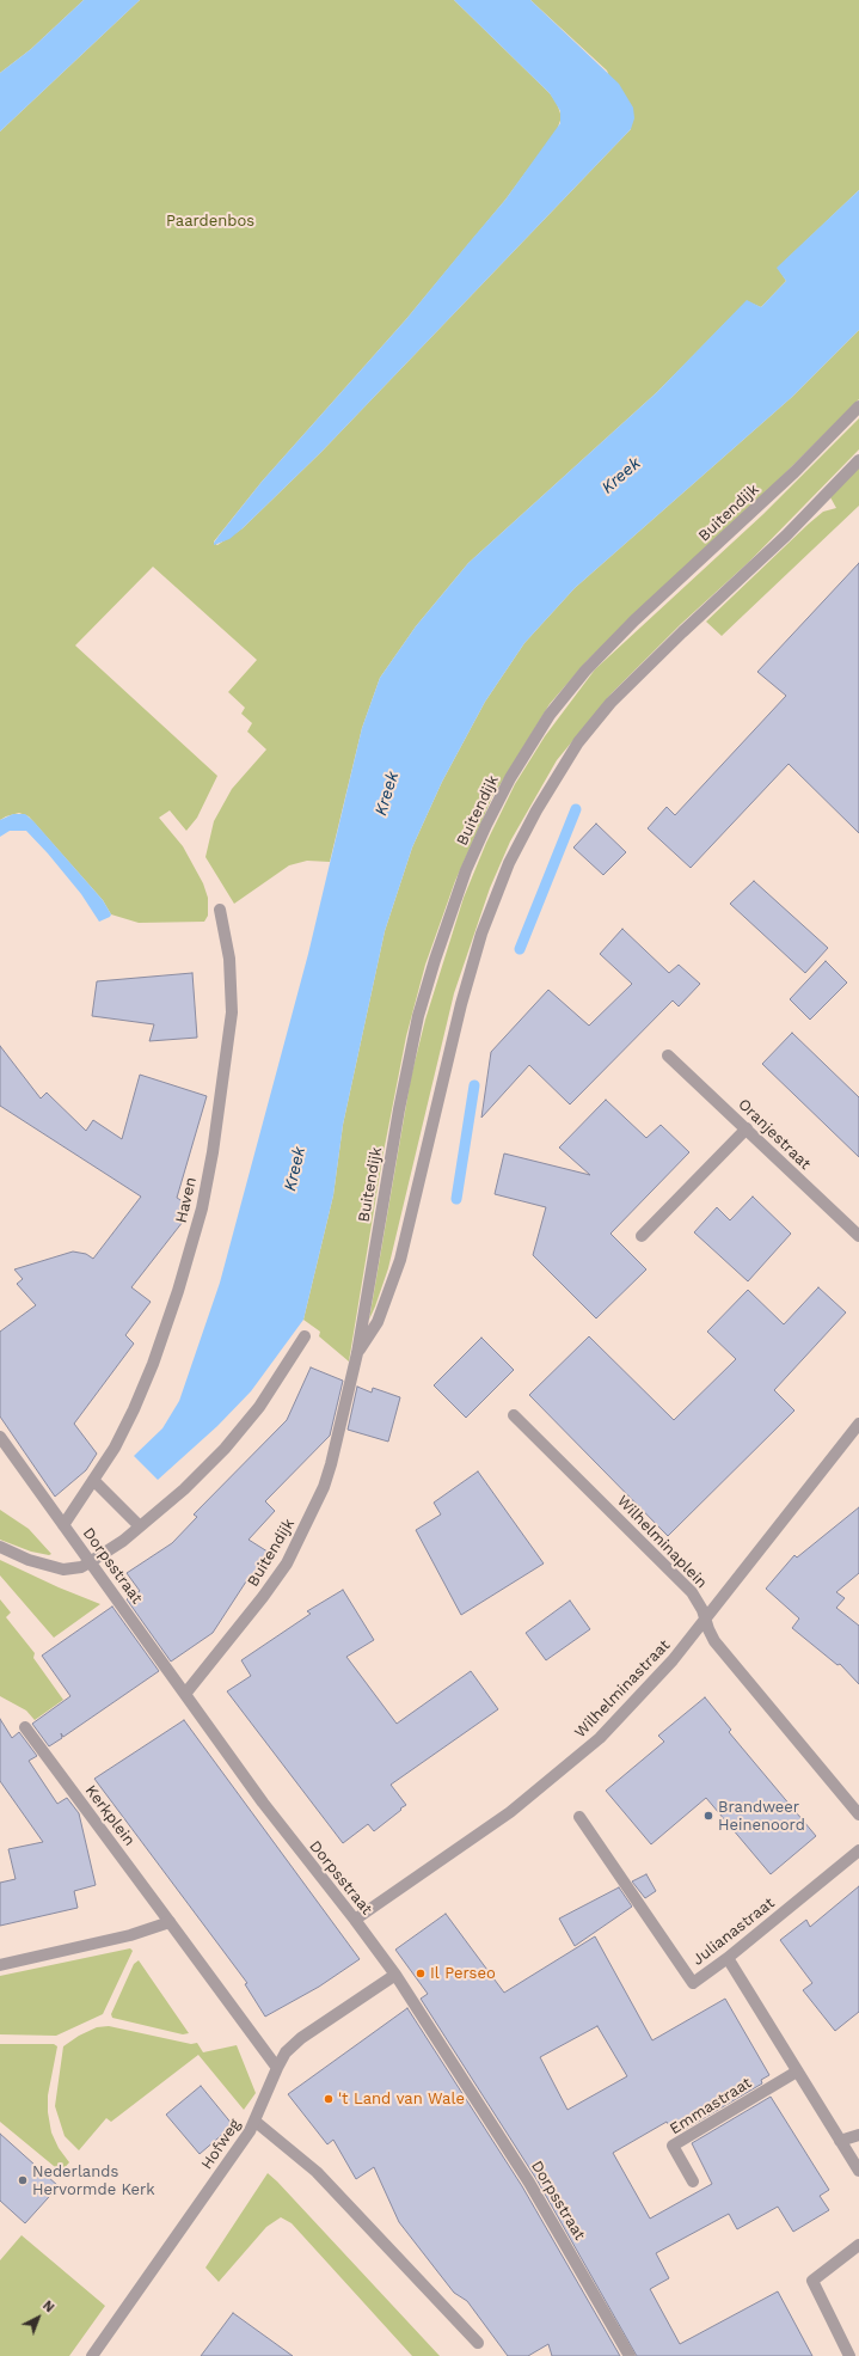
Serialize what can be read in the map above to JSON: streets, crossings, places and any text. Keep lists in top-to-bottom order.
{
  "streets": {
    "street": [
      "Buitendijk",
      "Oranjestraat",
      "Haven",
      "Wilhelminaplein",
      "Dorpsstraat",
      "Wilhelminastraat",
      "Kerkplein",
      "Julianastraat",
      "Emmastraat",
      "Hofweg"
    ]
  },
  "crossings": [
    ["Buitendijk", "Dorpsstraat"],
    ["Haven", "Dorpsstraat"],
    ["Wilhelminaplein", "Wilhelminastraat"],
    ["Dorpsstraat", "Wilhelminastraat"],
    ["Dorpsstraat", "Hofweg"],
    ["Kerkplein", "Hofweg"]
  ],
  "water": ["Kreek"],
  "parks": ["Paardenbos"],
  "places": [
    "Brandweer Heinenoord",
    "Il Perseo",
    "'t Land van Wale",
    "Nederlands Hervormde Kerk"
  ],
  "north": "top right"
}
